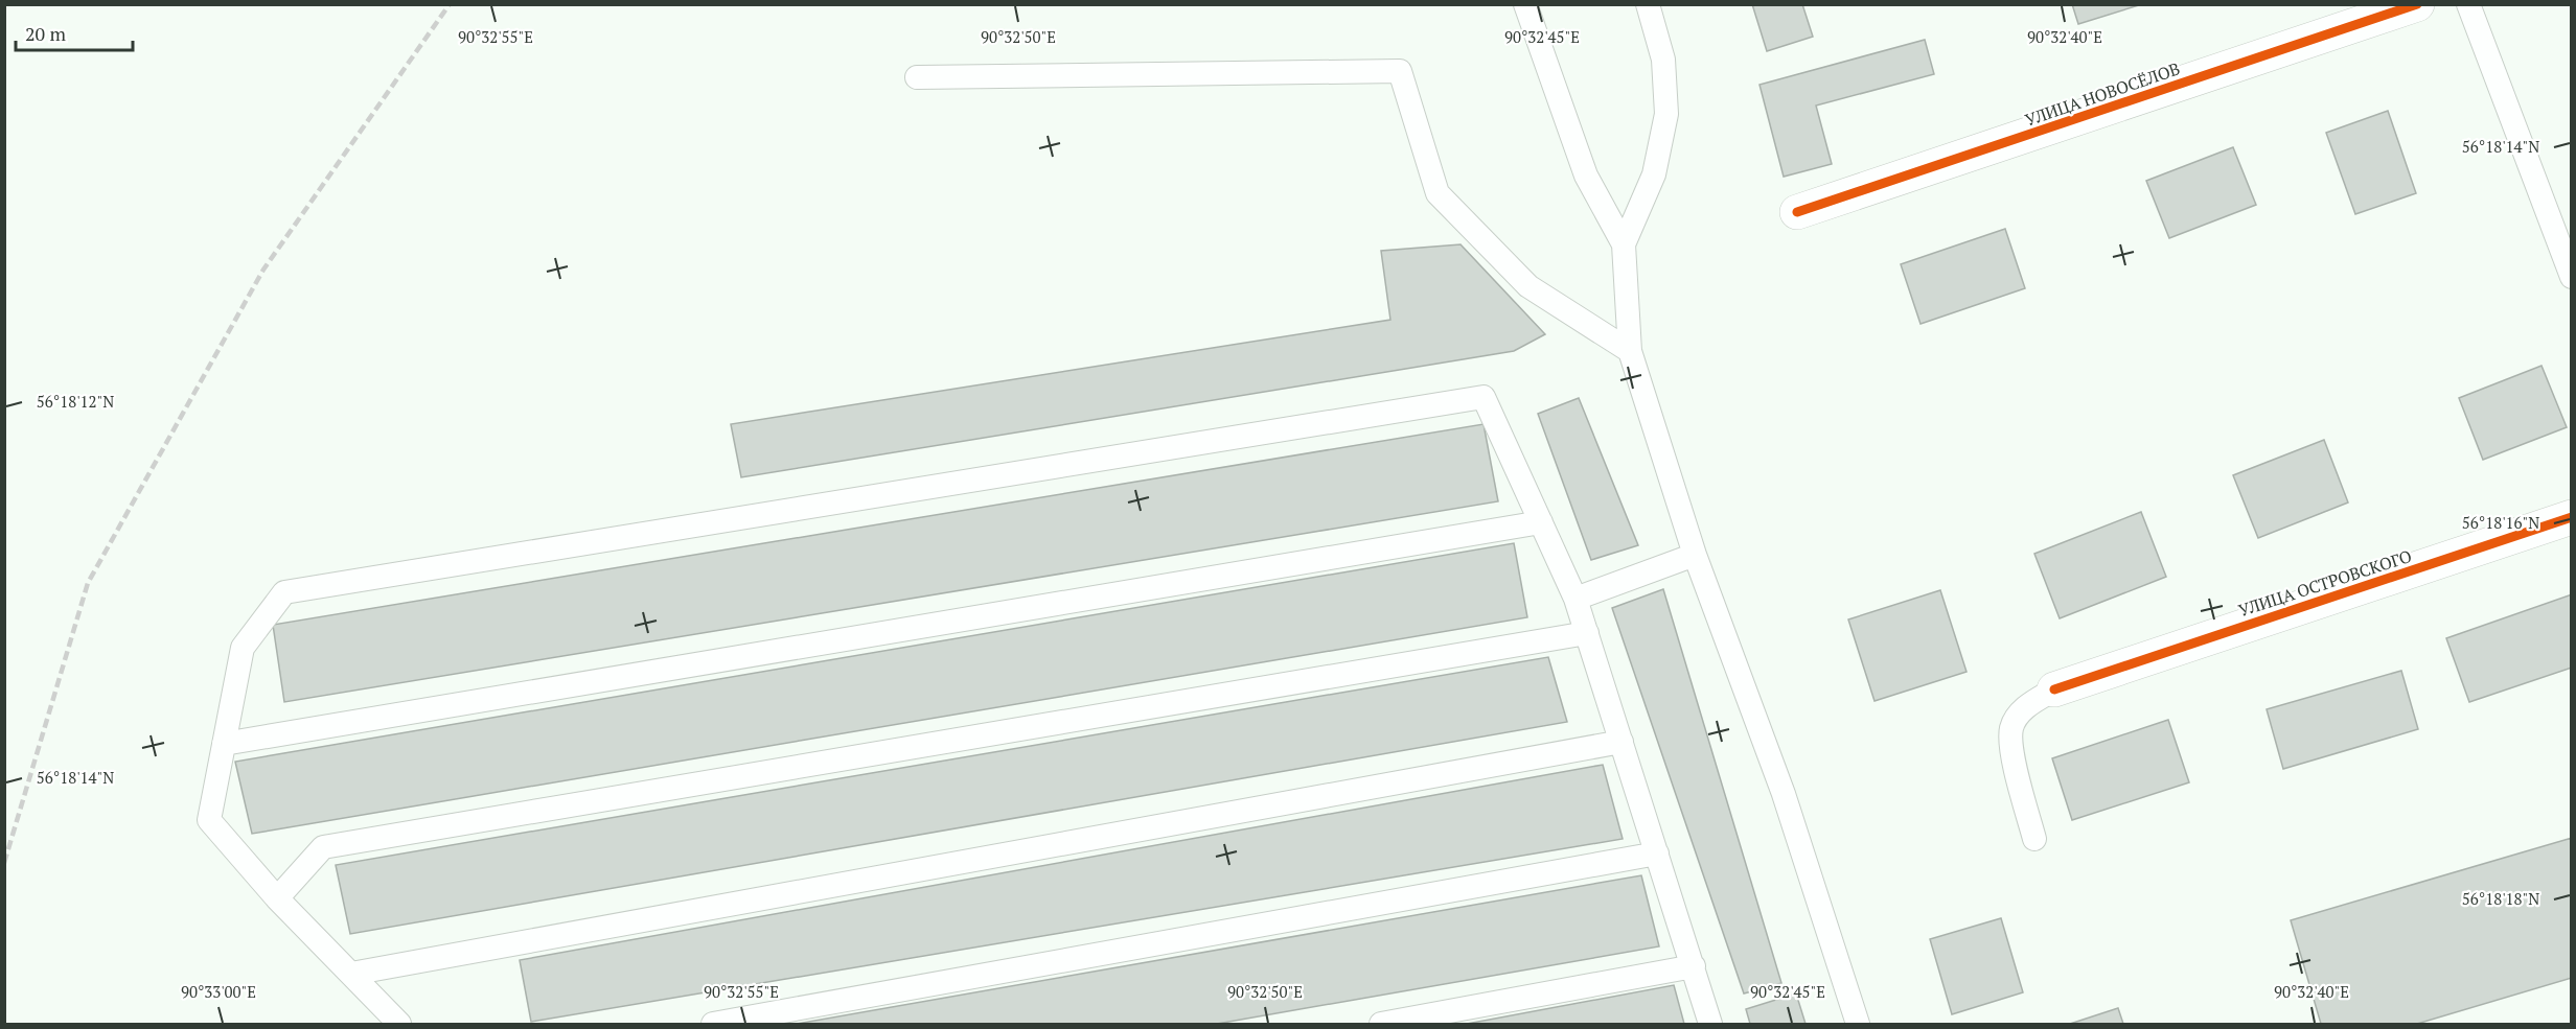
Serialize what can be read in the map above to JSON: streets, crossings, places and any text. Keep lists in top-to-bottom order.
{
  "streets": {
    "street": ["УЛИЦА НОВОСЁЛОВ", "УЛИЦА ОСТРОВСКОГО"]
  },
  "scale_bar": "20 m",
  "coordinates": [
    "90°32'55\"E",
    "90°32'50\"E",
    "90°32'45\"E",
    "90°32'40\"E",
    "56°18'14\"N",
    "56°18'12\"N",
    "56°18'16\"N",
    "56°18'18\"N",
    "90°33'00\"E"
  ]
}
